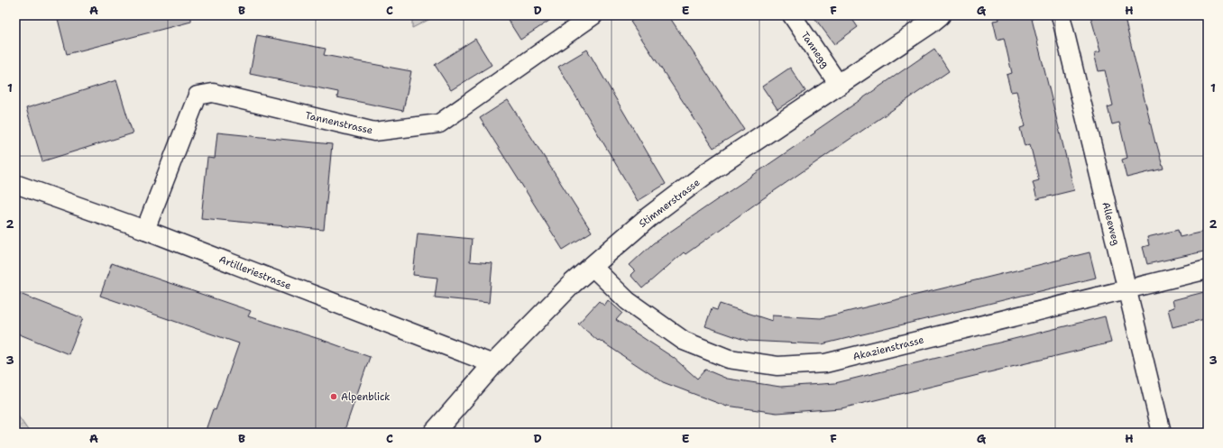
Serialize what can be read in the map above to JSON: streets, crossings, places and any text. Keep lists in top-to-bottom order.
{
  "streets": {
    "street": [
      "Tannegg",
      "Tannenstrasse",
      "Stimmerstrasse",
      "Alleeweg",
      "Artilleriestrasse",
      "Akazienstrasse"
    ]
  },
  "crossings": [
    ["Tannegg", "Stimmerstrasse"],
    ["Tannenstrasse", "Artilleriestrasse"],
    ["Stimmerstrasse", "Artilleriestrasse"],
    ["Stimmerstrasse", "Akazienstrasse"],
    ["Alleeweg", "Akazienstrasse"]
  ],
  "places": ["Alpenblick"],
  "grid": {
    "columns": [
      "A",
      "B",
      "C",
      "D",
      "E",
      "F",
      "G",
      "H"
    ],
    "rows": ["1", "2", "3"]
  }
}
